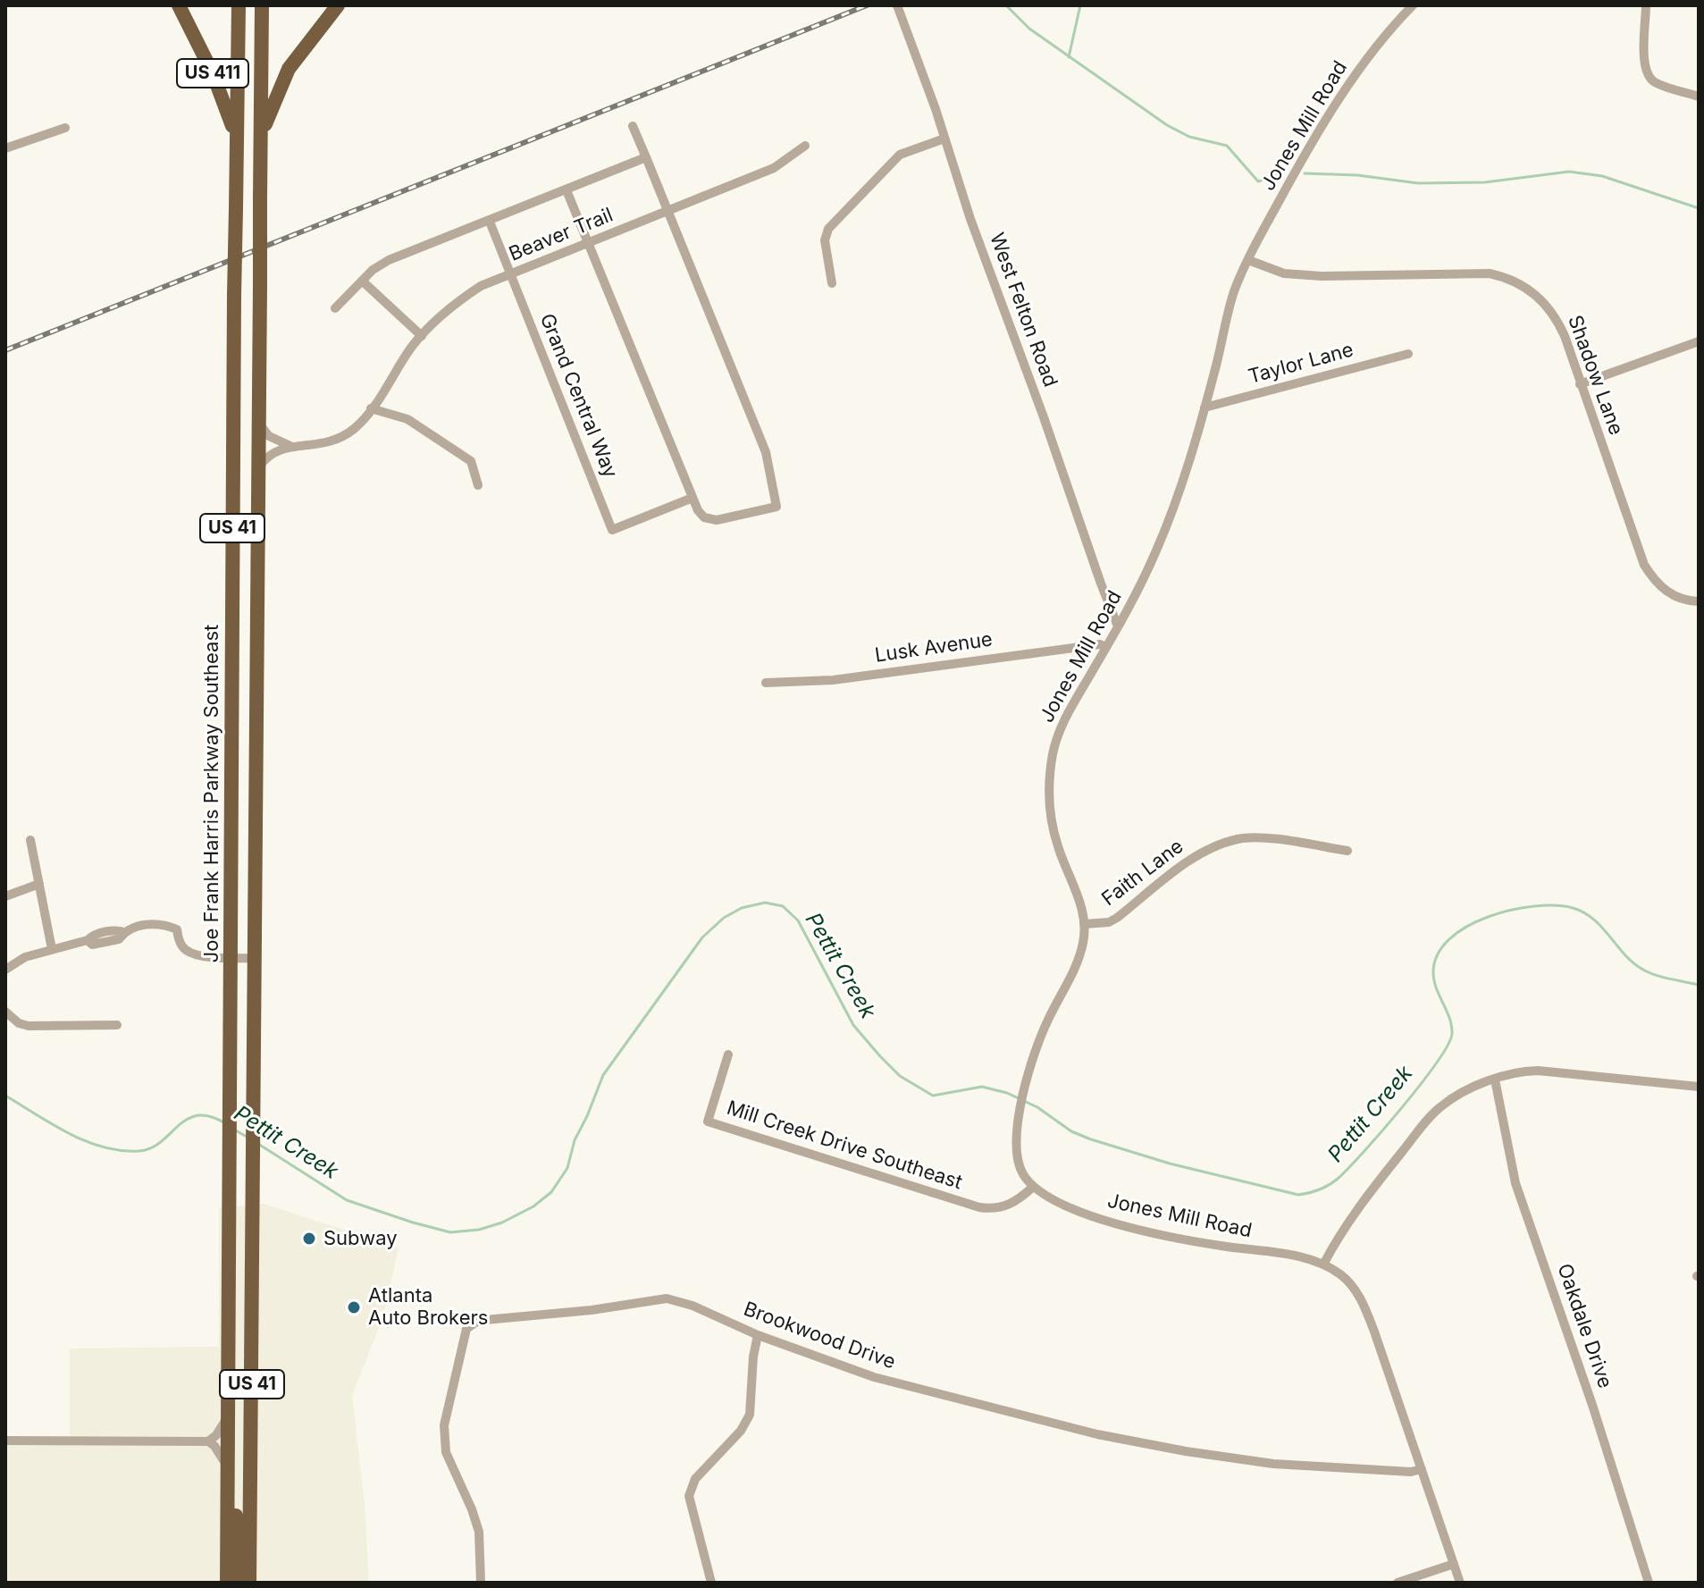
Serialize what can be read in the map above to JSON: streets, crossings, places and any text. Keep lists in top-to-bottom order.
{
  "streets": {
    "highway": ["US 411", "US 41", "Joe Frank Harris Parkway Southeast"],
    "street": [
      "Jones Mill Road",
      "Beaver Trail",
      "West Felton Road",
      "Taylor Lane",
      "Shadow Lane",
      "Grand Central Way",
      "Lusk Avenue",
      "Faith Lane",
      "Mill Creek Drive Southeast",
      "Oakdale Drive",
      "Brookwood Drive"
    ]
  },
  "crossings": [
    ["US 411", "Joe Frank Harris Parkway Southeast"],
    ["Jones Mill Road", "West Felton Road"],
    ["Jones Mill Road", "Taylor Lane"],
    ["Jones Mill Road", "Shadow Lane"],
    ["Jones Mill Road", "Lusk Avenue"],
    ["Jones Mill Road", "Faith Lane"],
    ["Jones Mill Road", "Mill Creek Drive Southeast"],
    ["Jones Mill Road", "Brookwood Drive"],
    ["Beaver Trail", "Grand Central Way"],
    ["Beaver Trail", "US 41"]
  ],
  "water": ["Pettit Creek"],
  "places": ["Subway", "Atlanta Auto Brokers"]
}
